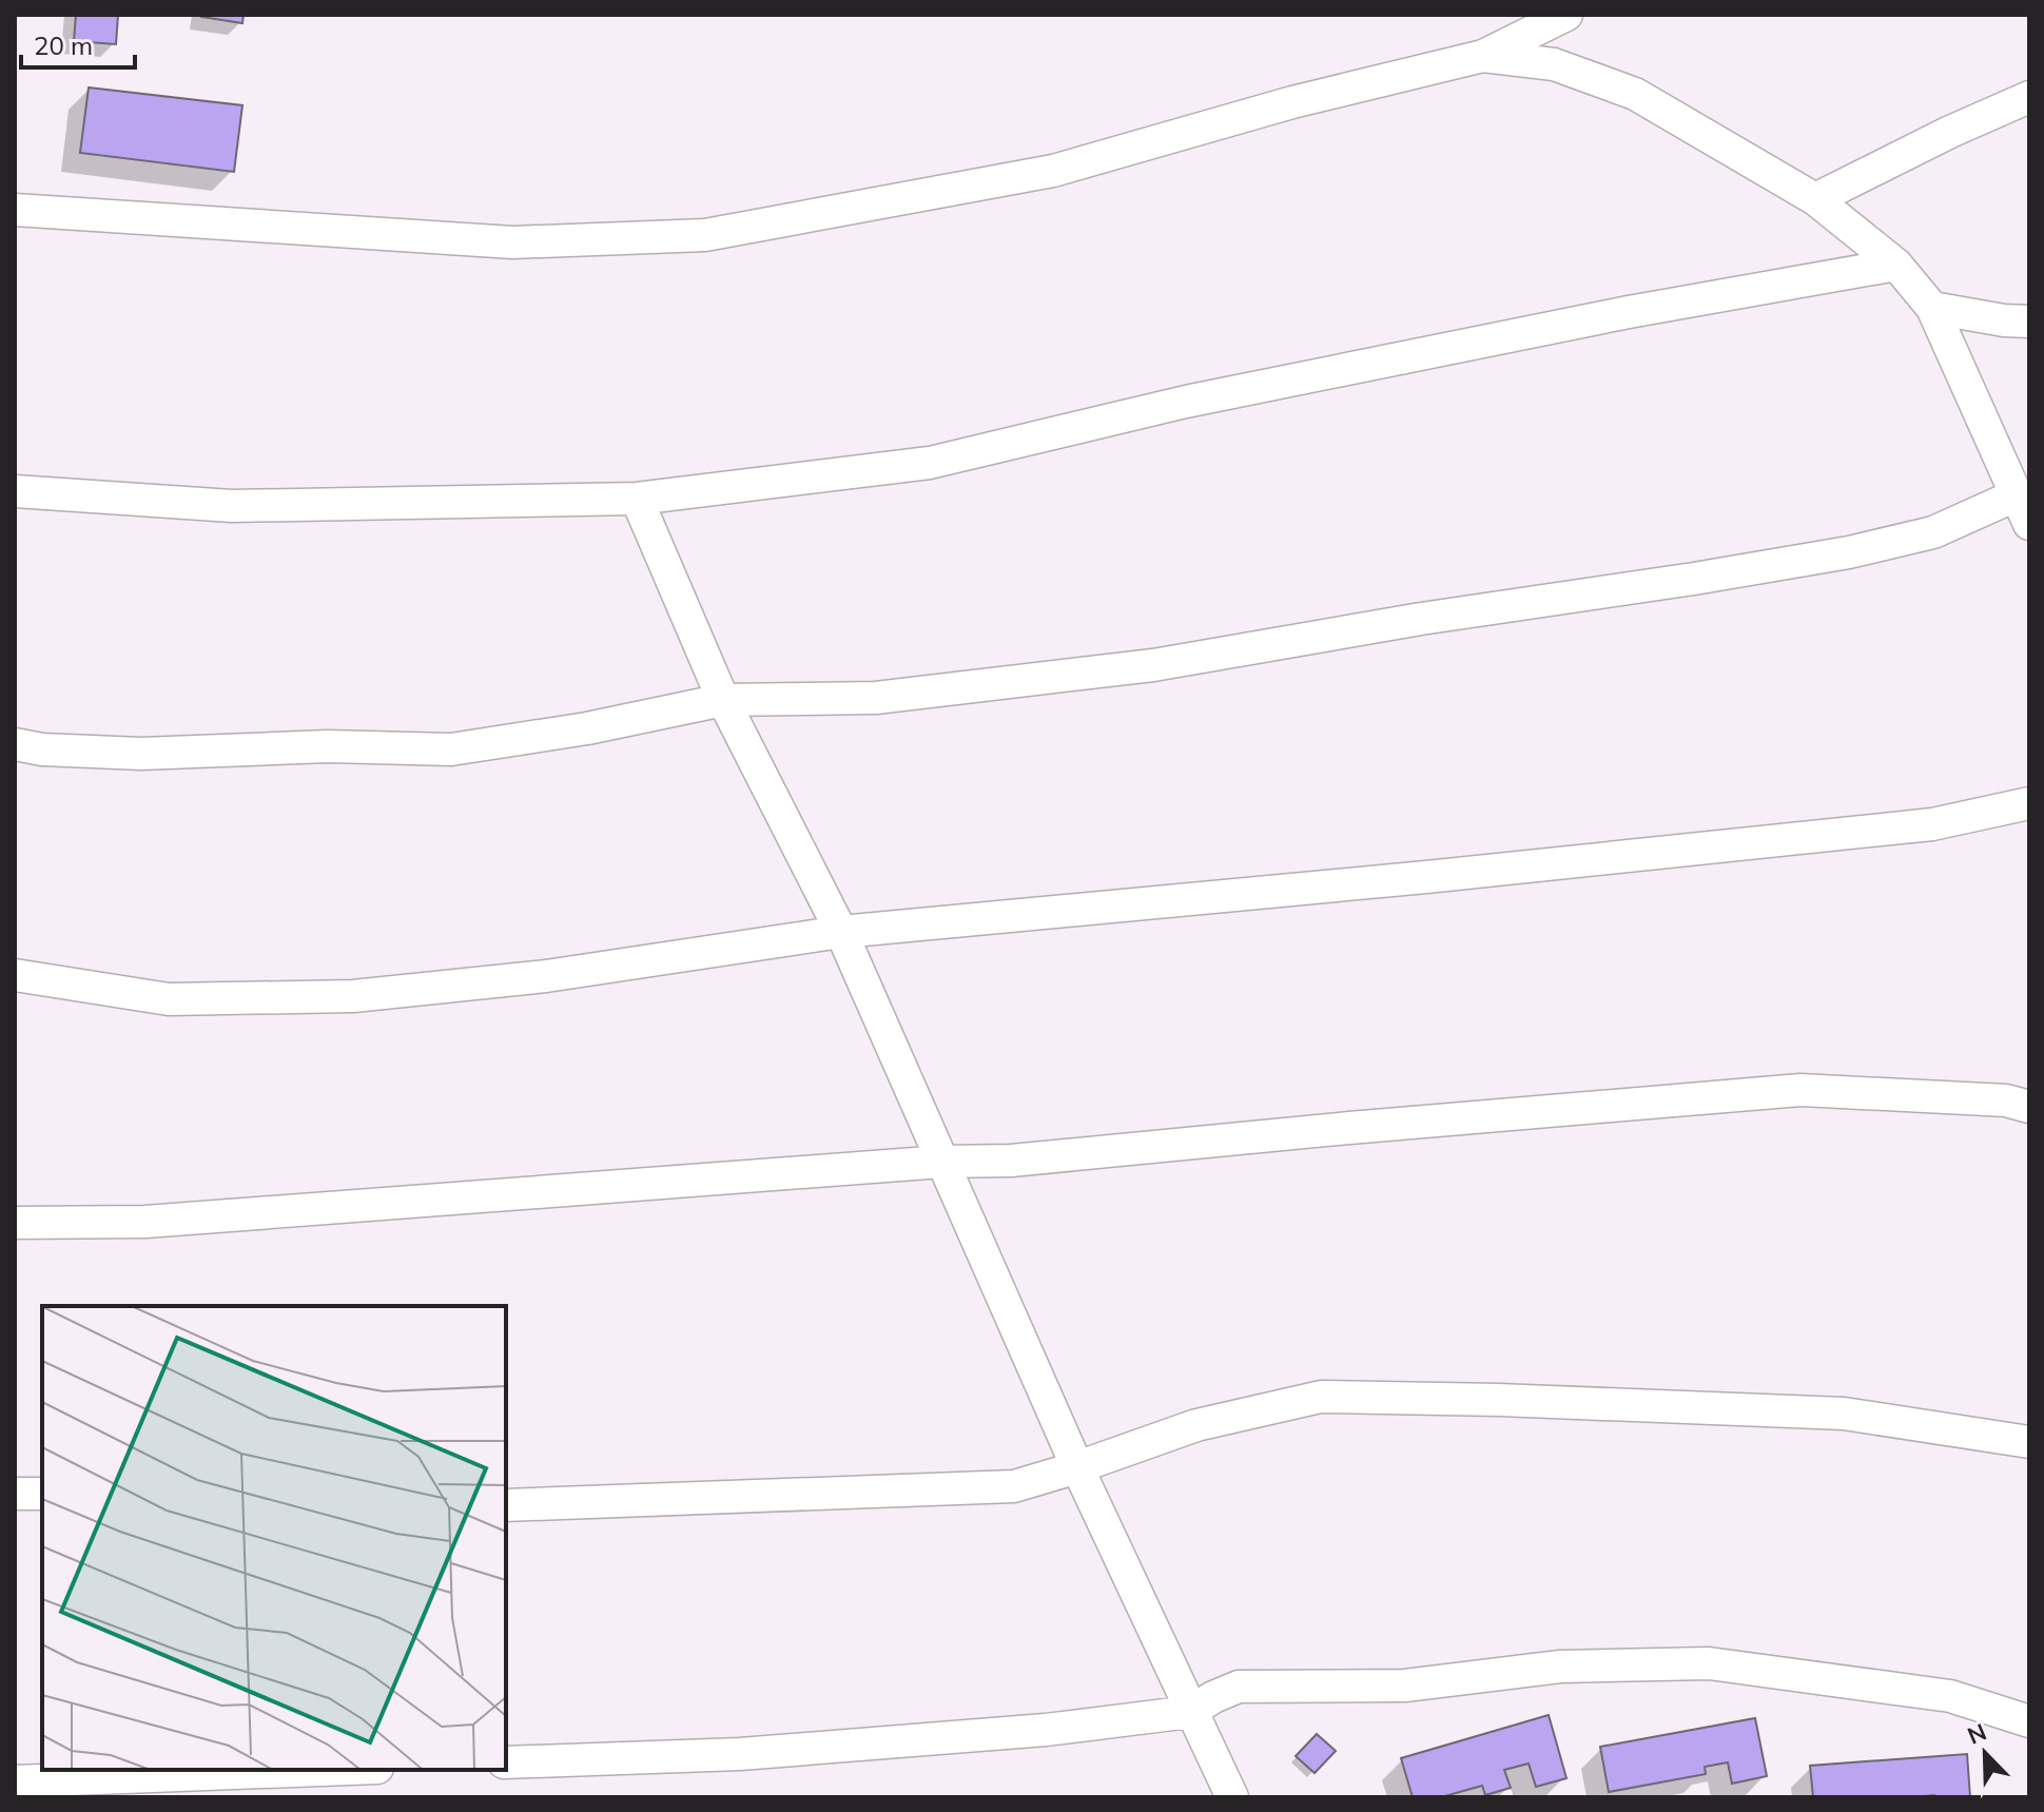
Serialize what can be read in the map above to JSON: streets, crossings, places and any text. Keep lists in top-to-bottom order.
{
  "scale_bar": "20 m",
  "north": "top left"
}
